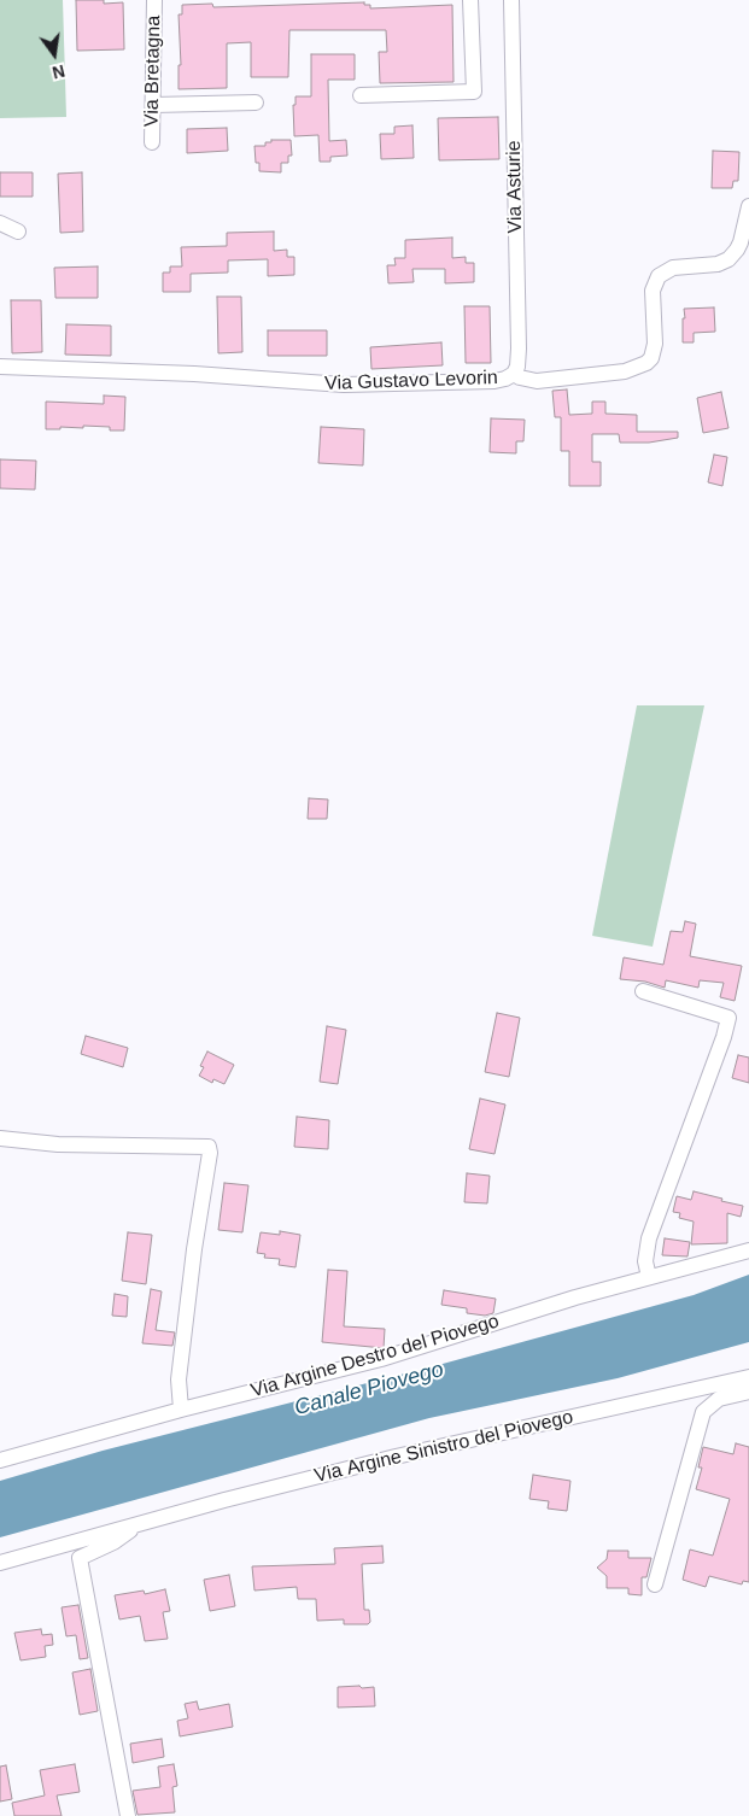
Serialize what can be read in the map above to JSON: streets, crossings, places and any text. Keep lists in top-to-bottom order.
{
  "streets": {
    "street": [
      "Via Bretagna",
      "Via Asturie",
      "Via Gustavo Levorin",
      "Via Argine Destro del Piovego",
      "Via Argine Sinistro del Piovego"
    ]
  },
  "crossings": [
    ["Via Asturie", "Via Gustavo Levorin"]
  ],
  "water": ["Canale Piovego"],
  "north": "bottom"
}
